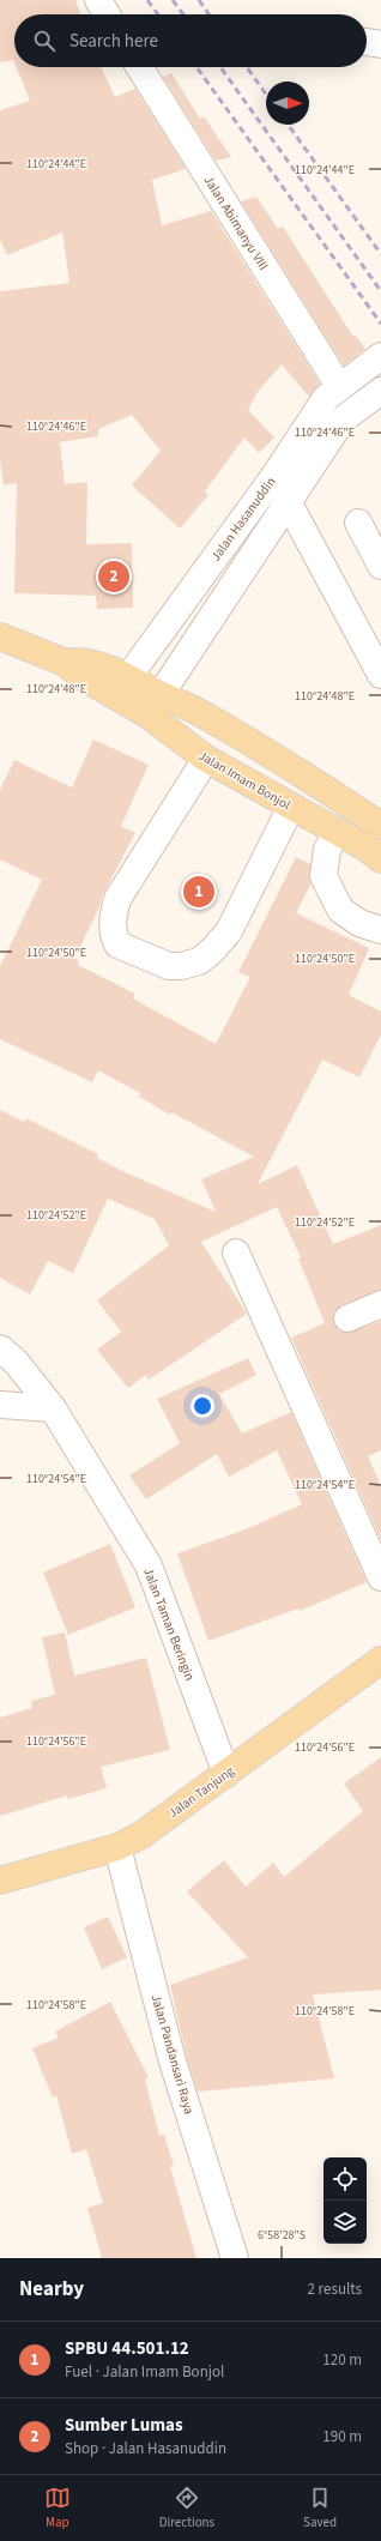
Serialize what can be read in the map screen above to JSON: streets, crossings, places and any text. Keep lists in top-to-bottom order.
{
  "streets": {
    "main road": ["Jalan Imam Bonjol", "Jalan Tanjung"],
    "street": [
      "Jalan Abimanyu VIII",
      "Jalan Hasanuddin",
      "Jalan Taman Beringin",
      "Jalan Pandansari Raya"
    ]
  },
  "crossings": [
    ["Jalan Abimanyu VIII", "Jalan Hasanuddin"],
    ["Jalan Hasanuddin", "Jalan Imam Bonjol"],
    ["Jalan Taman Beringin", "Jalan Tanjung"],
    ["Jalan Tanjung", "Jalan Pandansari Raya"]
  ],
  "north": "right",
  "page": {
    "search": "Search here",
    "pins": ["2", "1"],
    "heading": ["Nearby", "2 results"],
    "list": [
      {
        "mark": "1",
        "name": "SPBU 44.501.12",
        "note": "Fuel · Jalan Imam Bonjol",
        "value": "120 m"
      },
      {
        "mark": "2",
        "name": "Sumber Lumas",
        "note": "Shop · Jalan Hasanuddin",
        "value": "190 m"
      }
    ],
    "nav": ["Map", "Directions", "Saved"]
  },
  "coordinates": [
    "110°24'44\"E",
    "110°24'46\"E",
    "110°24'48\"E",
    "110°24'50\"E",
    "110°24'52\"E",
    "110°24'54\"E",
    "110°24'56\"E",
    "110°24'58\"E",
    "6°58'28\"S"
  ]
}
